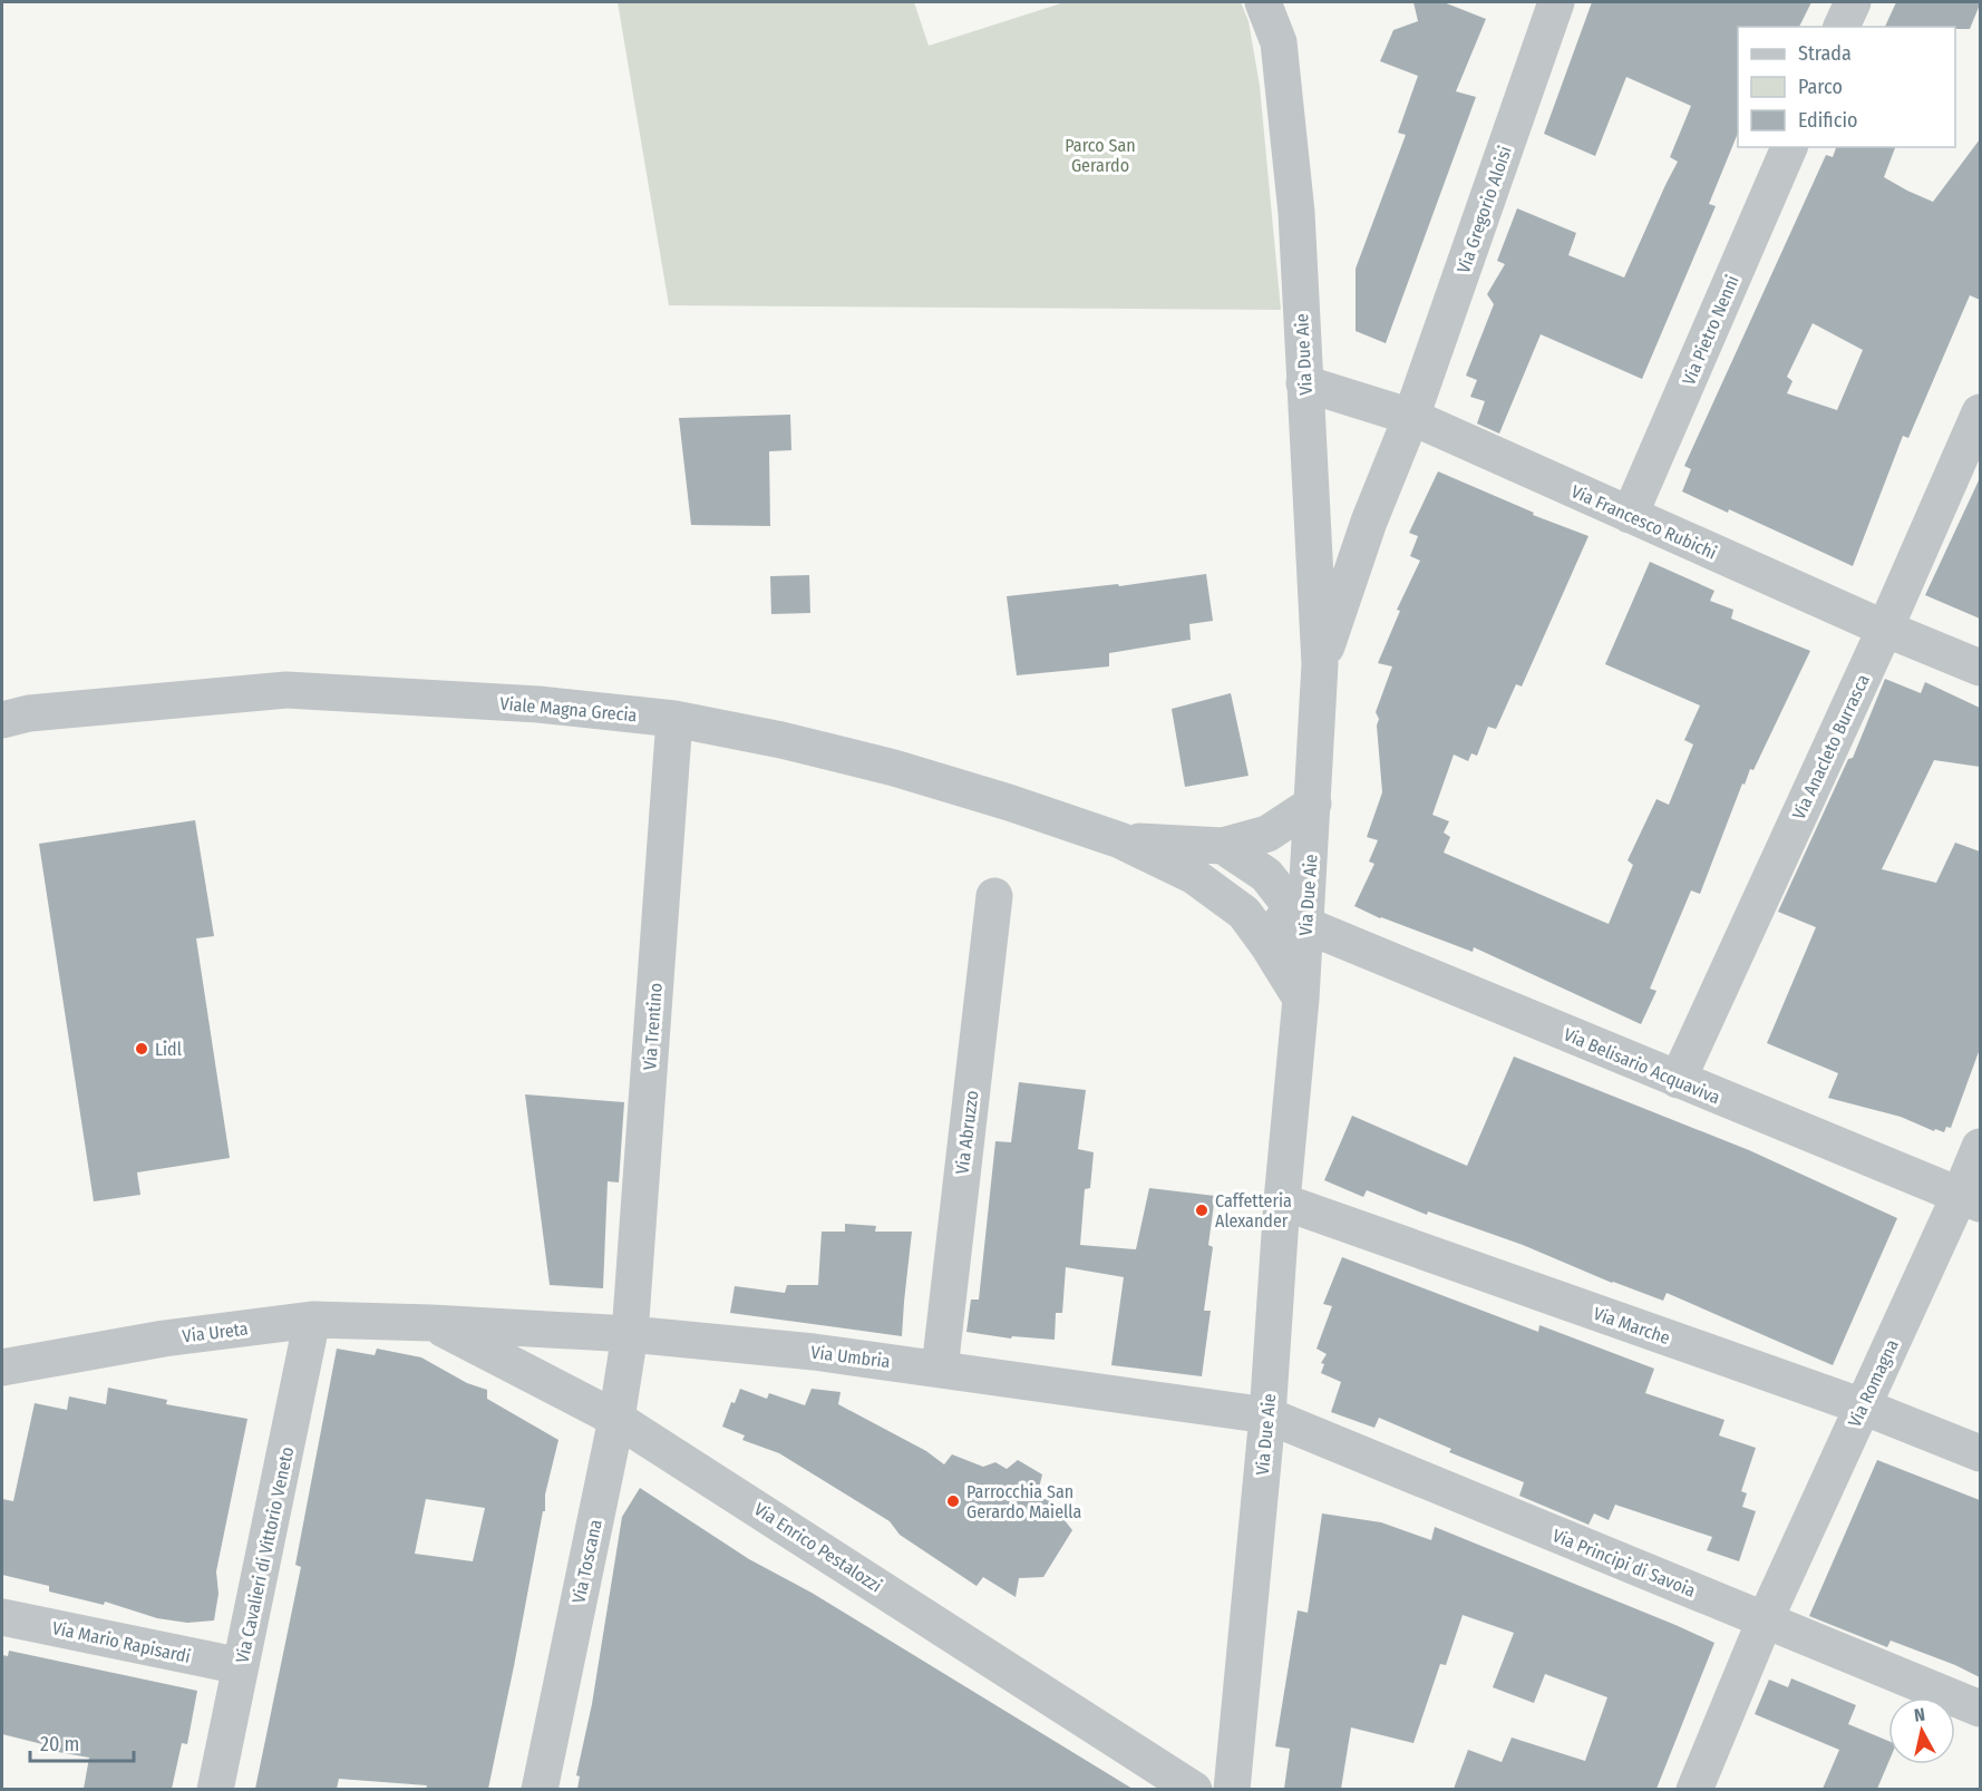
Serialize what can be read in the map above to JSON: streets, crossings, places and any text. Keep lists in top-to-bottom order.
{
  "streets": {
    "street": [
      "Via Gregorio Aloisi",
      "Via Pietro Nenni",
      "Via Due Aie",
      "Via Francesco Rubichi",
      "Viale Magna Grecia",
      "Via Anacleto Burrasca",
      "Via Trentino",
      "Via Belisario Acquaviva",
      "Via Abruzzo",
      "Via Marche",
      "Via Ureta",
      "Via Umbria",
      "Via Romagna",
      "Via Enrico Pestalozzi",
      "Via Cavalieri di Vittorio Veneto",
      "Via Toscana",
      "Via Principi di Savoia",
      "Via Mario Rapisardi"
    ]
  },
  "crossings": [
    ["Via Gregorio Aloisi", "Via Due Aie"],
    ["Via Gregorio Aloisi", "Via Francesco Rubichi"],
    ["Via Pietro Nenni", "Via Francesco Rubichi"],
    ["Via Due Aie", "Via Francesco Rubichi"],
    ["Via Due Aie", "Viale Magna Grecia"],
    ["Via Due Aie", "Via Belisario Acquaviva"],
    ["Via Due Aie", "Via Marche"],
    ["Via Due Aie", "Via Umbria"],
    ["Via Due Aie", "Via Principi di Savoia"],
    ["Via Francesco Rubichi", "Via Anacleto Burrasca"],
    ["Viale Magna Grecia", "Via Trentino"],
    ["Viale Magna Grecia", "Via Belisario Acquaviva"],
    ["Via Anacleto Burrasca", "Via Belisario Acquaviva"],
    ["Via Trentino", "Via Umbria"],
    ["Via Trentino", "Via Toscana"],
    ["Via Belisario Acquaviva", "Via Romagna"],
    ["Via Abruzzo", "Via Umbria"],
    ["Via Marche", "Via Romagna"],
    ["Via Ureta", "Via Umbria"],
    ["Via Ureta", "Via Enrico Pestalozzi"],
    ["Via Ureta", "Via Cavalieri di Vittorio Veneto"],
    ["Via Umbria", "Via Enrico Pestalozzi"],
    ["Via Umbria", "Via Toscana"],
    ["Via Umbria", "Via Principi di Savoia"],
    ["Via Romagna", "Via Principi di Savoia"],
    ["Via Enrico Pestalozzi", "Via Toscana"],
    ["Via Cavalieri di Vittorio Veneto", "Via Mario Rapisardi"]
  ],
  "parks": ["Parco San Gerardo"],
  "places": ["Lidl", "Caffetteria Alexander", "Parrocchia San Gerardo Maiella"],
  "legend": ["Strada", "Parco", "Edificio"],
  "scale_bar": "20 m",
  "north": "top"
}
